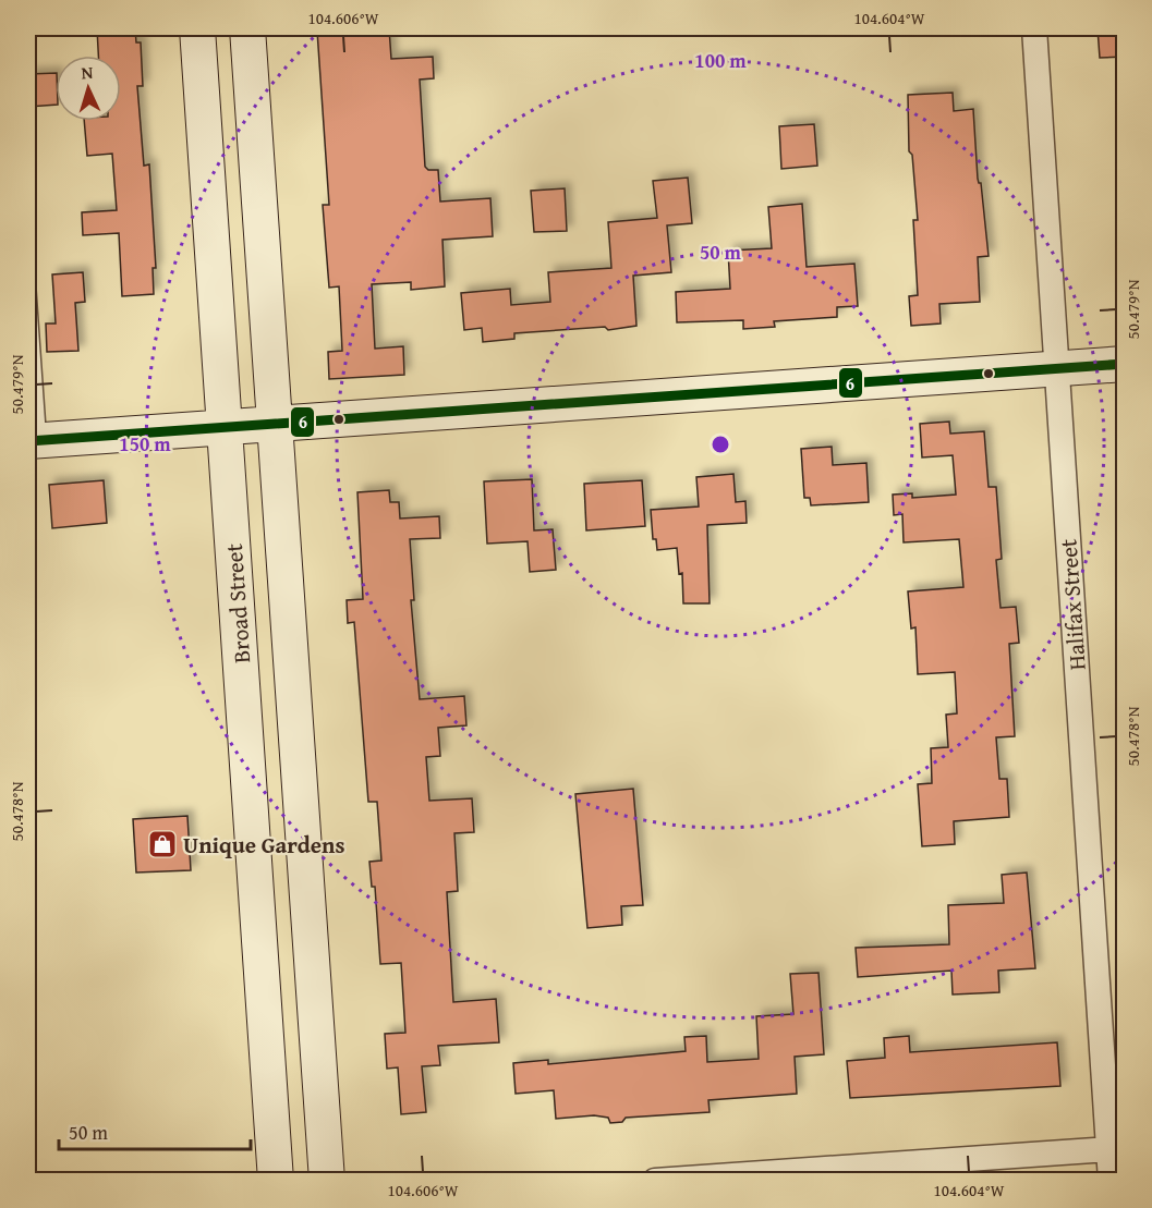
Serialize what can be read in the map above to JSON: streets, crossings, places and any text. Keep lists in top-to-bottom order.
{
  "streets": {
    "main road": ["Broad Street"],
    "street": ["Halifax Street"]
  },
  "places": {
    "shop": ["Unique Gardens"]
  },
  "lines": ["transit line 6"],
  "scale_bar": "50 m",
  "north": "top",
  "coordinates": [
    "104.606°W",
    "104.604°W",
    "50.479°N",
    "50.478°N"
  ],
  "rings": ["100 m", "50 m", "150 m"]
}
